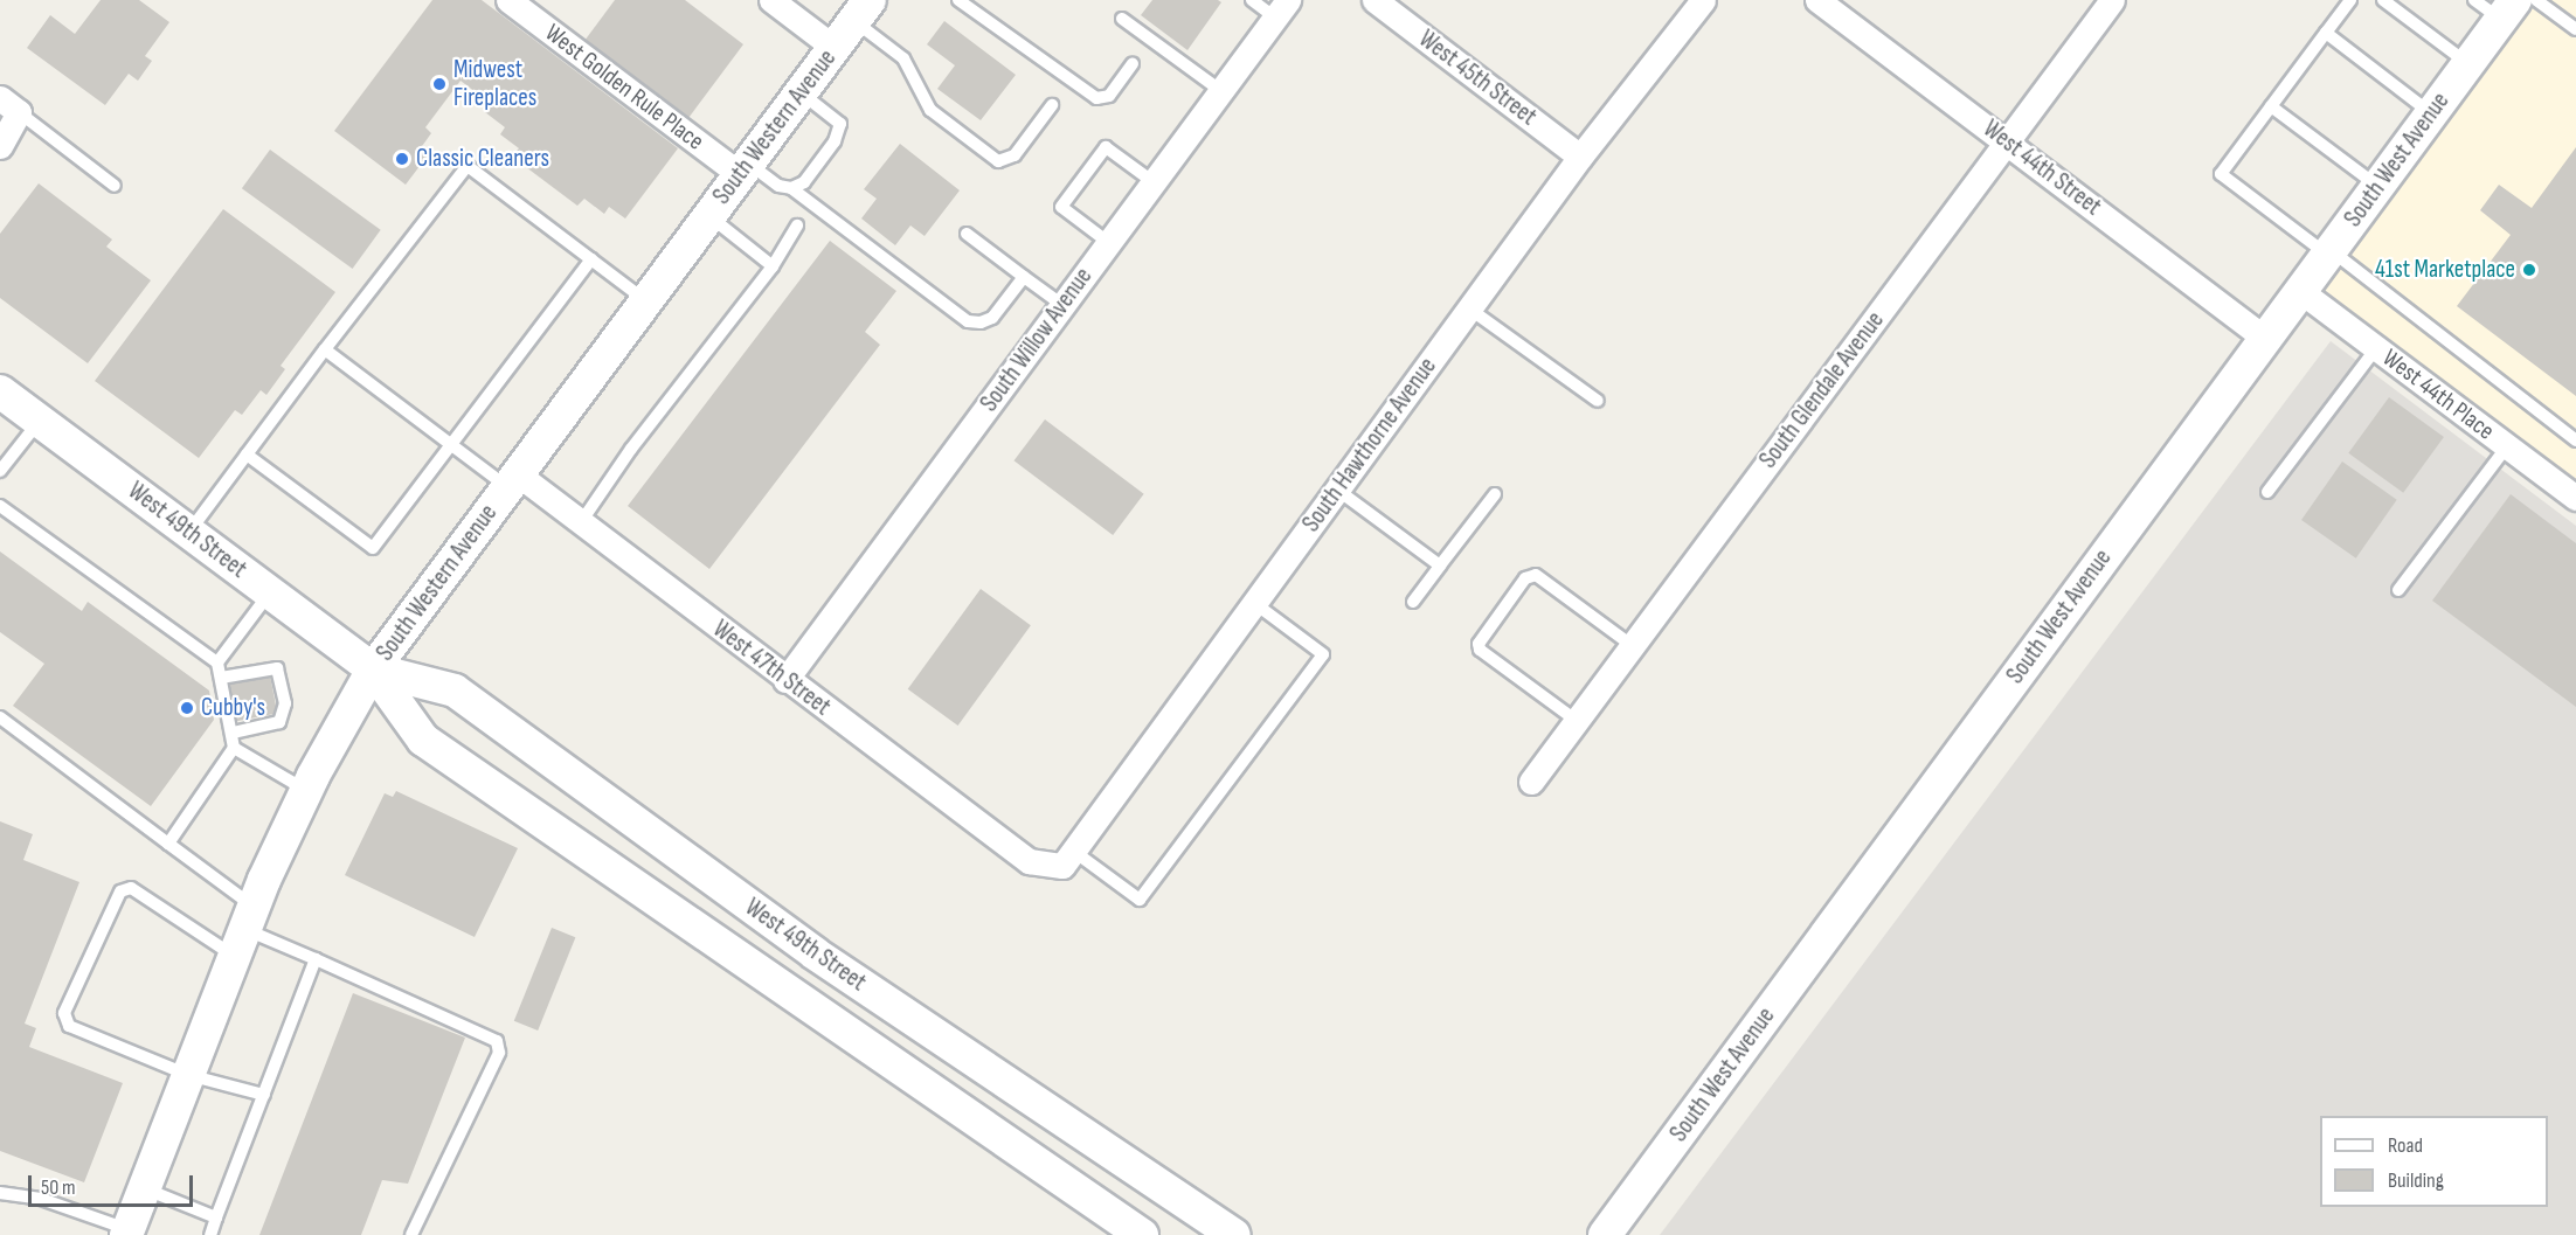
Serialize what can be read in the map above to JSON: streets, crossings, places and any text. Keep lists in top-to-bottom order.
{
  "streets": {
    "street": [
      "West 45th Street",
      "West Golden Rule Place",
      "South Western Avenue",
      "South West Avenue",
      "West 44th Street",
      "South Willow Avenue",
      "South Glendale Avenue",
      "West 44th Place",
      "South Hawthorne Avenue",
      "West 49th Street",
      "West 47th Street"
    ]
  },
  "crossings": [
    ["West 45th Street", "South Hawthorne Avenue"],
    ["West Golden Rule Place", "South Western Avenue"],
    ["South Western Avenue", "West 49th Street"],
    ["South Western Avenue", "West 47th Street"],
    ["South West Avenue", "West 44th Street"],
    ["South West Avenue", "West 44th Place"],
    ["West 44th Street", "South Glendale Avenue"],
    ["South Willow Avenue", "West 47th Street"],
    ["South Hawthorne Avenue", "West 47th Street"]
  ],
  "places": [
    "Midwest Fireplaces",
    "Classic Cleaners",
    "41st Marketplace",
    "Cubby's"
  ],
  "legend": ["Road", "Building"],
  "scale_bar": "50 m"
}
